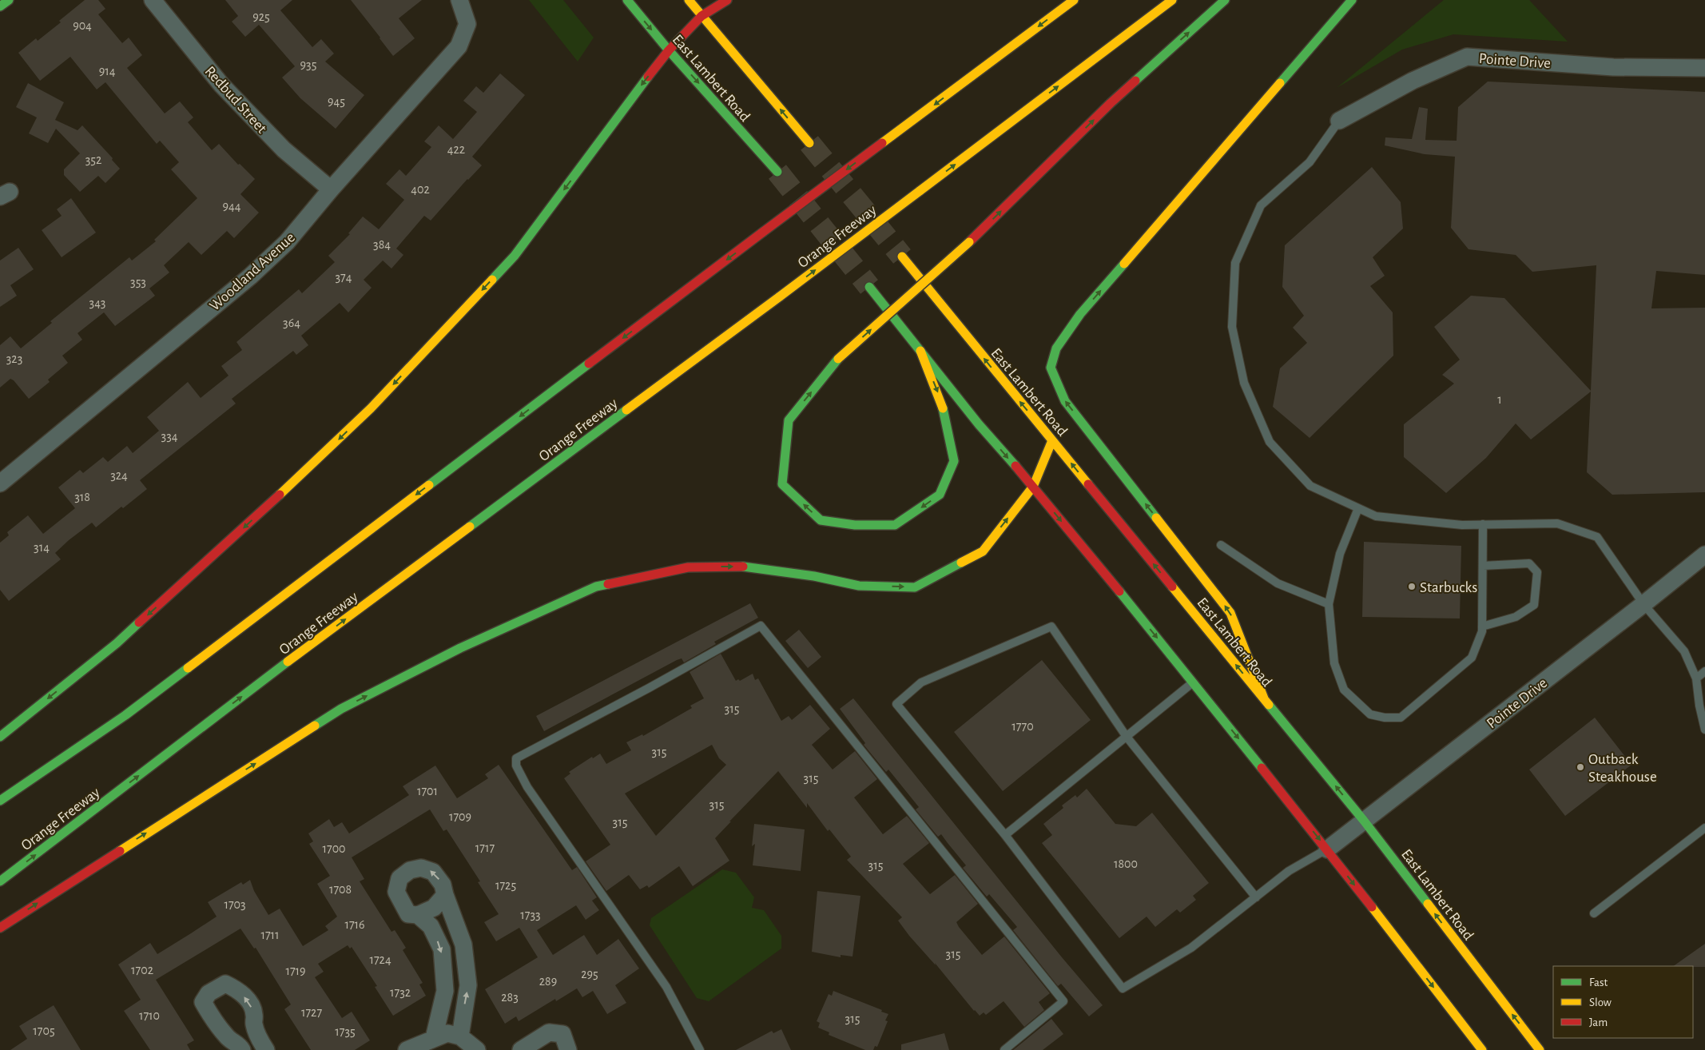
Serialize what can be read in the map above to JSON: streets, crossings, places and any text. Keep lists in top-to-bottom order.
{
  "streets": {
    "main road": ["East Lambert Road", "Orange Freeway"],
    "street": ["Pointe Drive", "Redbud Street", "Woodland Avenue"]
  },
  "crossings": [
    ["Pointe Drive", "East Lambert Road"],
    ["Redbud Street", "Woodland Avenue"]
  ],
  "places": ["Starbucks", "Outback Steakhouse"],
  "house_numbers": [
    "925",
    "904",
    "935",
    "914",
    "945",
    "422",
    "352",
    "402",
    "944",
    "384",
    "374",
    "353",
    "343",
    "364",
    "323",
    "1",
    "334",
    "324",
    "318",
    "314",
    "315",
    "1770",
    "315",
    "315",
    "1701",
    "315",
    "1709",
    "315",
    "1717",
    "1700",
    "1800",
    "315",
    "1725",
    "1708",
    "1703",
    "1733",
    "1716",
    "1711",
    "315",
    "1724",
    "1702",
    "1719",
    "295",
    "289",
    "1732",
    "283",
    "1727",
    "1710",
    "315",
    "1705",
    "1735"
  ],
  "legend": ["Fast", "Slow", "Jam"]
}
